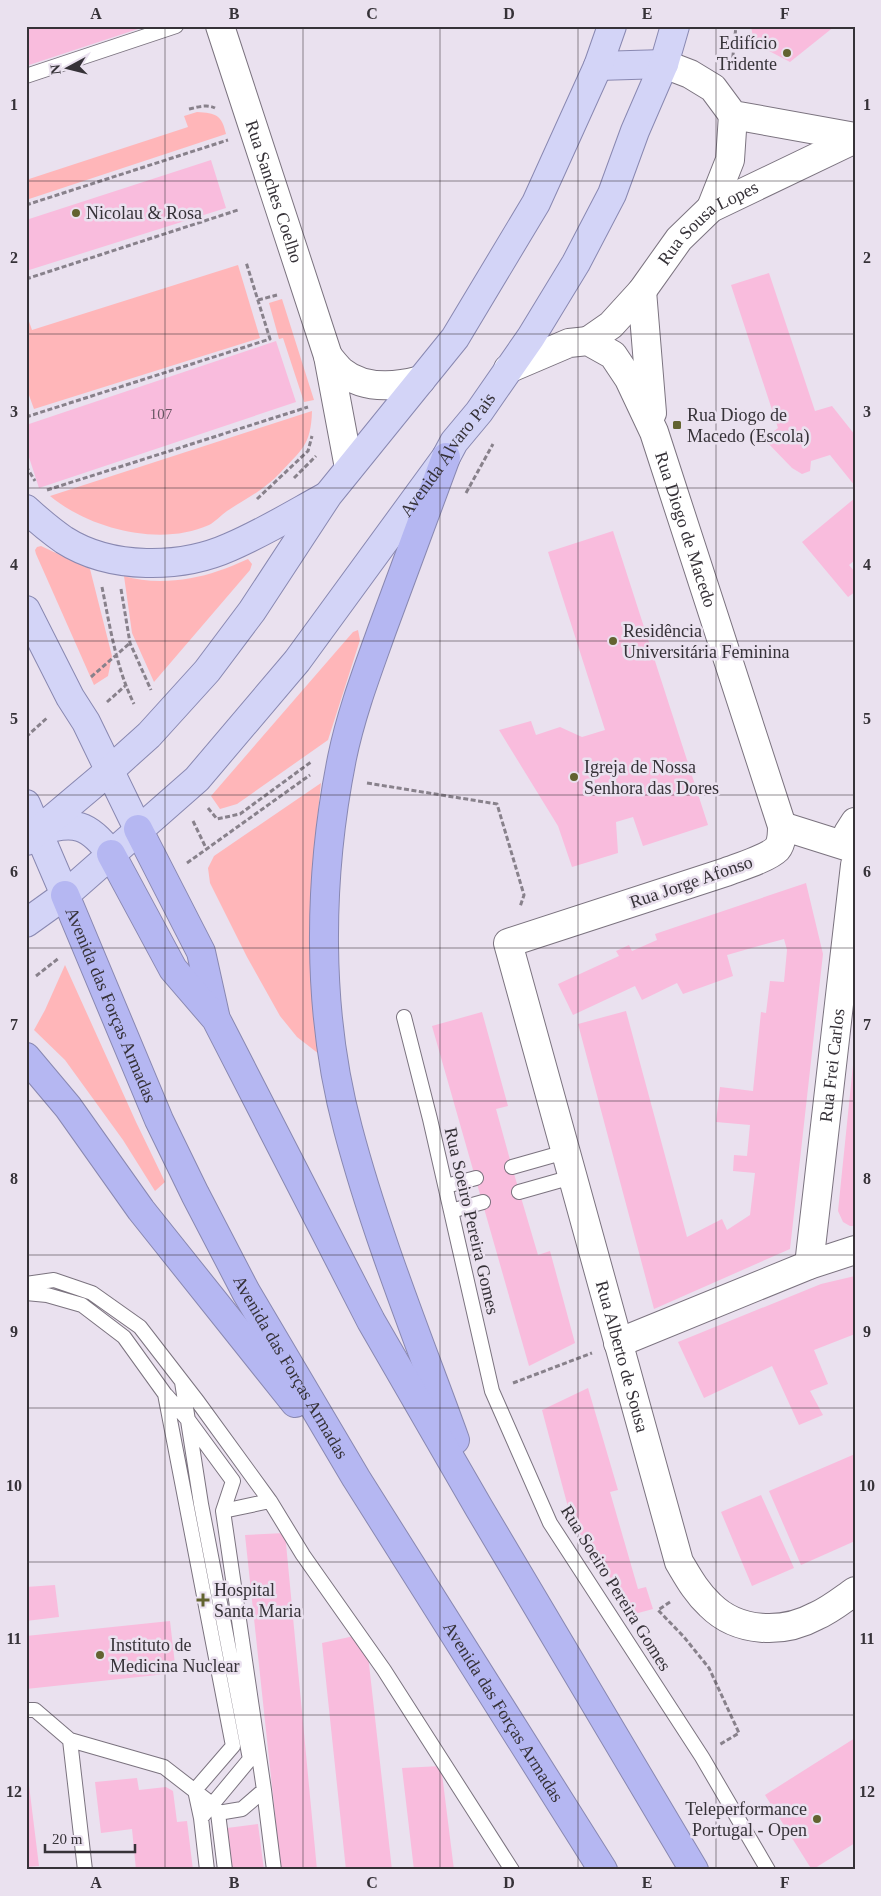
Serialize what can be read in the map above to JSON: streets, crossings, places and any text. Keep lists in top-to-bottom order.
{
  "streets": {
    "highway": ["Avenida das Forças Armadas"],
    "main road": ["Avenida Álvaro Pais"],
    "street": [
      "Rua Sanches Coelho",
      "Rua Sousa Lopes",
      "Rua Diogo de Macedo",
      "Rua Jorge Afonso",
      "Rua Frei Carlos",
      "Rua Alberto de Sousa"
    ],
    "lane": ["Rua Soeiro Pereira Gomes"]
  },
  "crossings": [
    ["Rua Sousa Lopes", "Rua Diogo de Macedo"],
    ["Avenida Álvaro Pais", "Avenida das Forças Armadas"],
    ["Rua Diogo de Macedo", "Rua Jorge Afonso"],
    ["Rua Jorge Afonso", "Rua Alberto de Sousa"]
  ],
  "places": {
    "other": [
      "Edifício Tridente",
      "Nicolau & Rosa",
      "Residência Universitária Feminina",
      "Igreja de Nossa Senhora das Dores",
      "Instituto de Medicina Nuclear",
      "Teleperformance Portugal - Open"
    ],
    "transit": ["Rua Diogo de Macedo (Escola)"],
    "health": ["Hospital Santa Maria"]
  },
  "house_numbers": ["107"],
  "scale_bar": "20 m",
  "north": "left",
  "grid": {
    "columns": [
      "A",
      "B",
      "C",
      "D",
      "E",
      "F"
    ],
    "rows": [
      "1",
      "2",
      "3",
      "4",
      "5",
      "6",
      "7",
      "8",
      "9",
      "10",
      "11",
      "12"
    ]
  }
}
